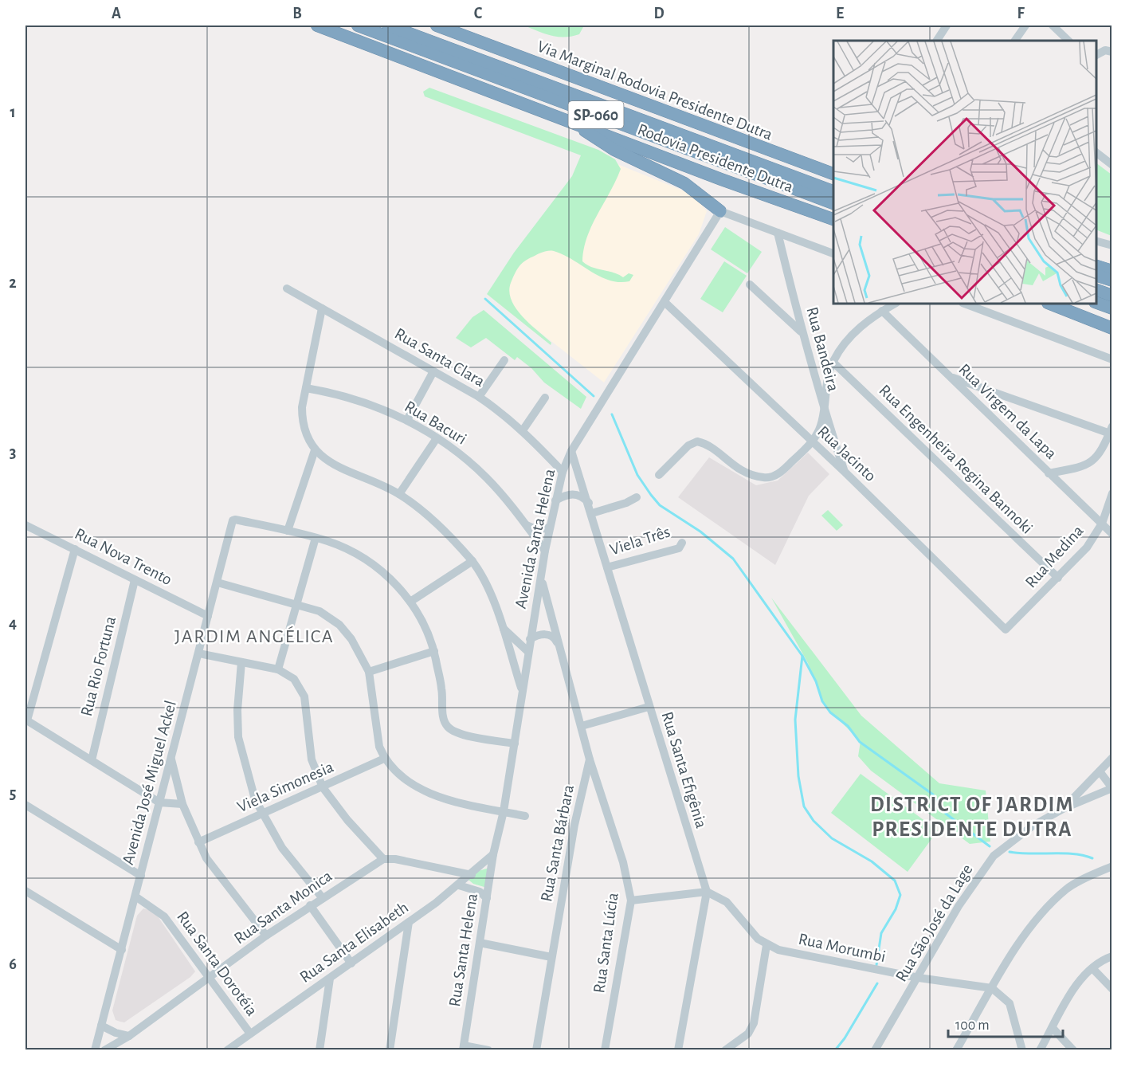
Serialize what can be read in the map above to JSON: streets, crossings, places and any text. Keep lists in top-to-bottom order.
{
  "streets": {
    "highway": ["Via Marginal Rodovia Presidente Dutra", "SP-060", "Rodovia Presidente Dutra"],
    "street": [
      "Rua Bandeira",
      "Rua Santa Clara",
      "Rua Virgem da Lapa",
      "Rua Bacuri",
      "Rua Jacinto",
      "Rua Engenheira Regina Bannoki",
      "Avenida Santa Helena",
      "Viela Três",
      "Rua Nova Trento",
      "Rua Medina",
      "Rua Rio Fortuna",
      "Rua Santa Efigênia",
      "Avenida José Miguel Ackel",
      "Viela Simonesia",
      "Rua Santa Bárbara",
      "Rua Santa Monica",
      "Rua São José da Lage",
      "Rua Santa Elisabeth",
      "Rua Santa Lúcia",
      "Rua Morumbi",
      "Rua Santa Helena",
      "Rua Santa Dorotéia"
    ]
  },
  "crossings": [
    ["Rua Bandeira", "Rua Jacinto"],
    ["Rua Santa Clara", "Avenida Santa Helena"],
    ["Rua Virgem da Lapa", "Rua Medina"],
    ["Rua Bacuri", "Avenida Santa Helena"],
    ["Rua Jacinto", "Avenida Santa Helena"],
    ["Rua Jacinto", "Rua Medina"],
    ["Rua Engenheira Regina Bannoki", "Rua Medina"],
    ["Avenida Santa Helena", "Rua Santa Efigênia"],
    ["Avenida Santa Helena", "Rua Santa Bárbara"],
    ["Avenida Santa Helena", "Rua Santa Elisabeth"],
    ["Avenida Santa Helena", "Rua Santa Helena"],
    ["Viela Três", "Rua Santa Efigênia"],
    ["Rua Nova Trento", "Rua Rio Fortuna"],
    ["Rua Nova Trento", "Avenida José Miguel Ackel"],
    ["Rua Santa Efigênia", "Rua Morumbi"],
    ["Avenida José Miguel Ackel", "Rua Santa Dorotéia"],
    ["Rua Santa Bárbara", "Rua Santa Lúcia"],
    ["Rua Santa Monica", "Rua Santa Dorotéia"],
    ["Rua São José da Lage", "Rua Morumbi"],
    ["Rua Santa Elisabeth", "Rua Santa Helena"],
    ["Rua Santa Elisabeth", "Rua Santa Dorotéia"]
  ],
  "districts": ["JARDIM ANGÉLICA", "DISTRICT OF JARDIM PRESIDENTE DUTRA"],
  "scale_bar": "100 m",
  "grid": {
    "columns": [
      "A",
      "B",
      "C",
      "D",
      "E",
      "F"
    ],
    "rows": [
      "1",
      "2",
      "3",
      "4",
      "5",
      "6"
    ]
  }
}
